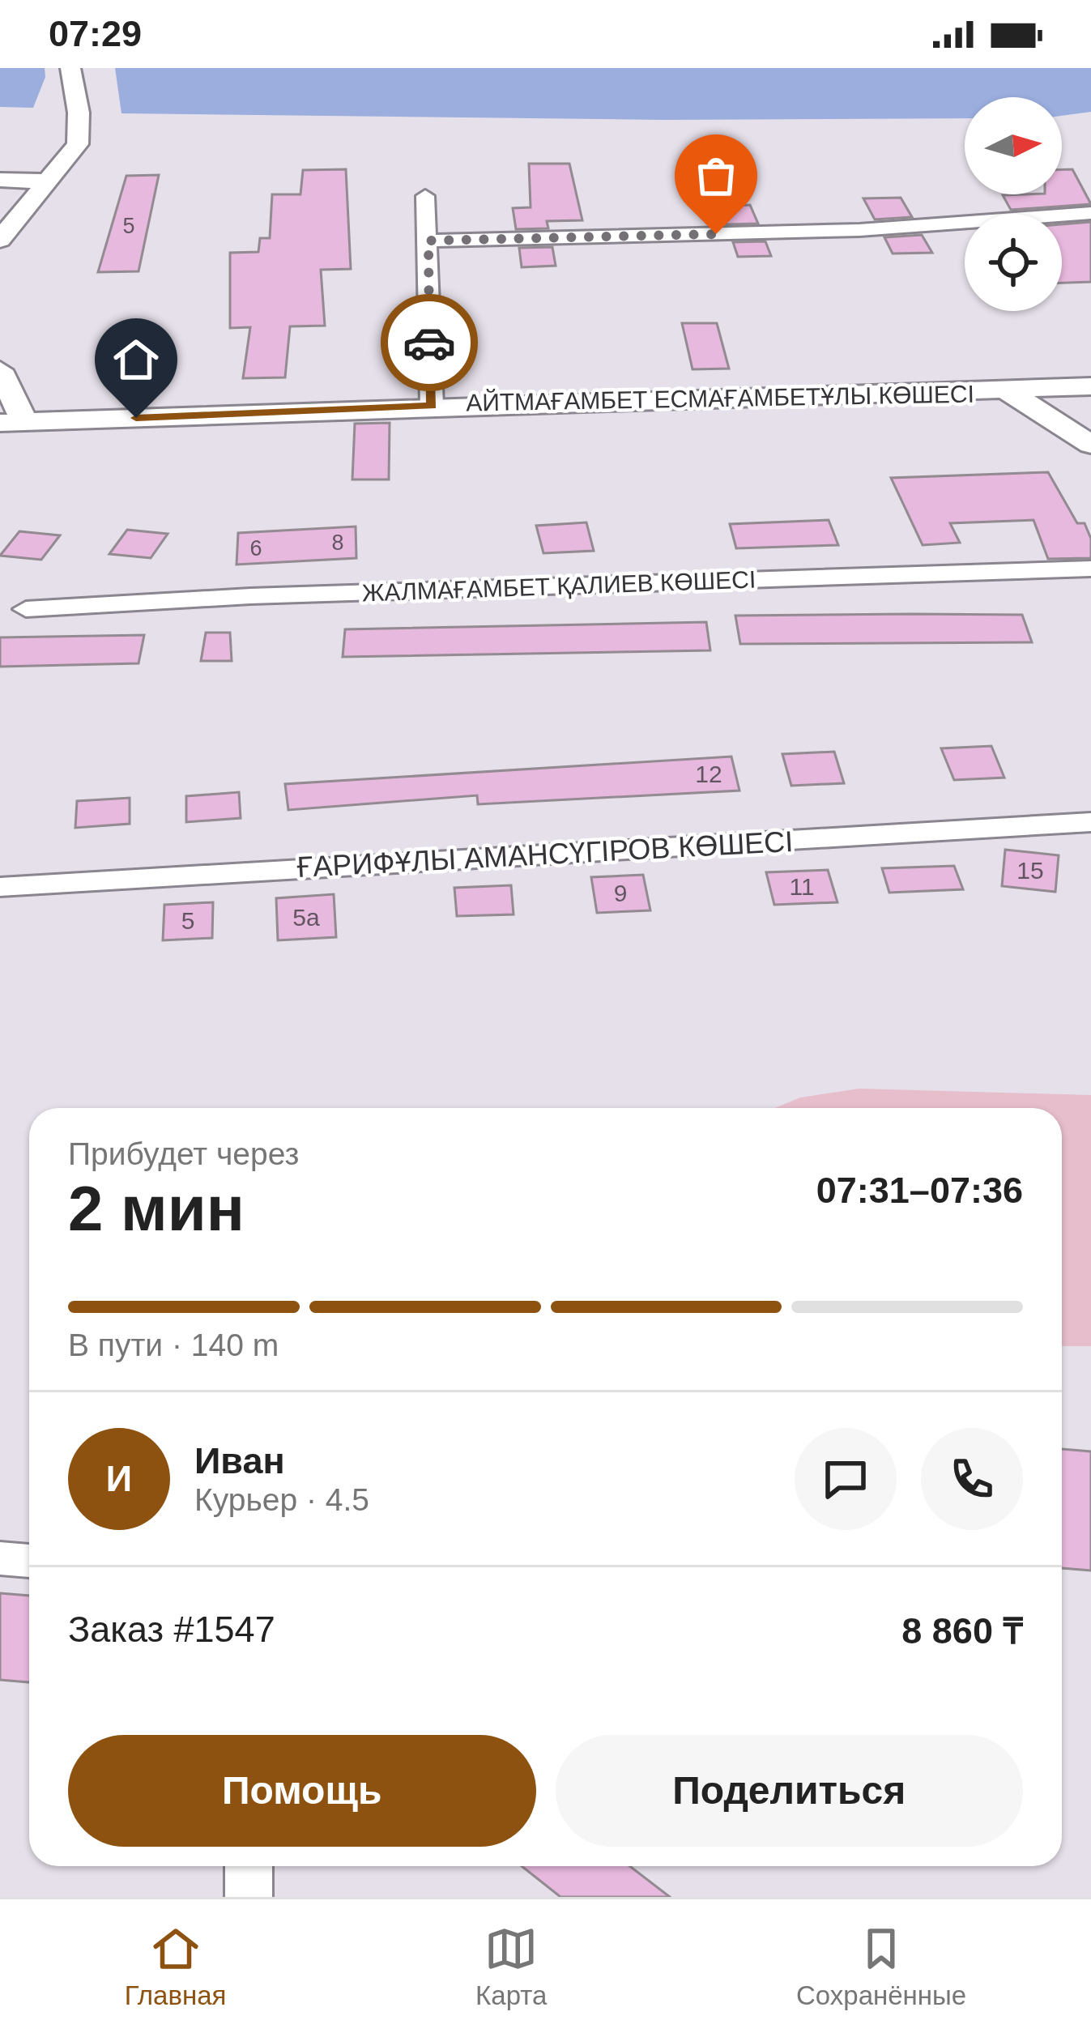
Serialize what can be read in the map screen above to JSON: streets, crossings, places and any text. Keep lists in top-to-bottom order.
{
  "streets": {
    "street": ["АЙТМАҒАМБЕТ ЕСМАҒАМБЕТҰЛЫ КӨШЕСІ", "ЖАЛМАҒАМБЕТ ҚАЛИЕВ КӨШЕСІ", "ҒАРИФҰЛЫ АМАНСҮГІРОВ КӨШЕСІ"]
  },
  "house_numbers": [
    "5",
    "8",
    "6",
    "12",
    "15",
    "11",
    "9",
    "5а",
    "5"
  ],
  "north": "right",
  "page": {
    "status": "07:29",
    "heading": ["2 мин", "Прибудет через", "07:31–07:36"],
    "panel": [
      "Иван",
      "Курьер · 4.5",
      "Заказ #1547",
      "8 860 ₸"
    ],
    "bar": "В пути · 140 m",
    "round": "И",
    "buttons": ["Помощь", "Поделиться"],
    "tabs": ["Главная", "Карта", "Сохранённые"]
  }
}
